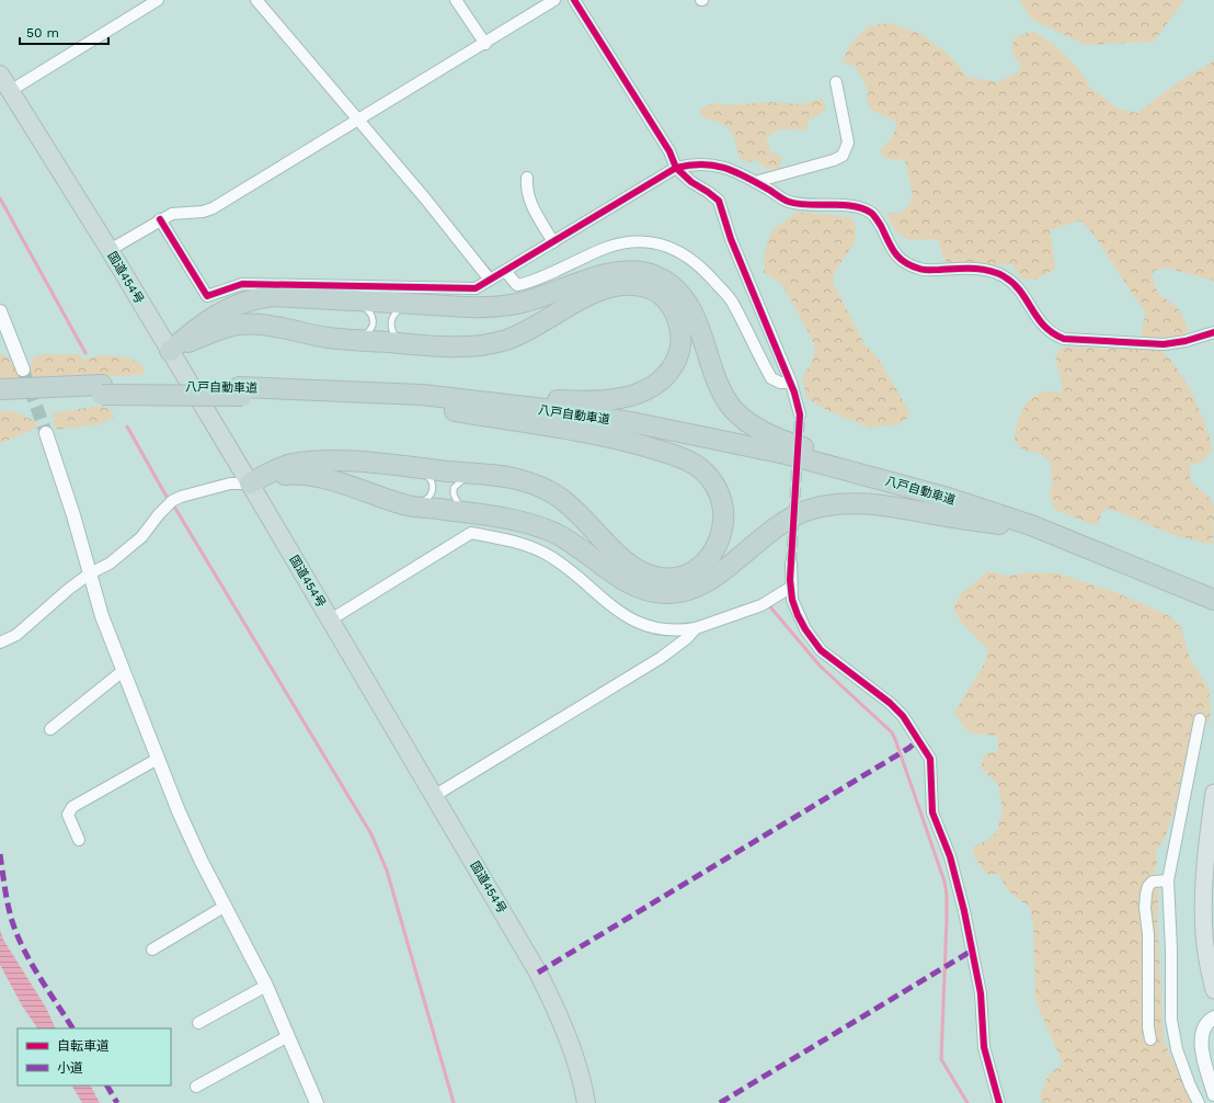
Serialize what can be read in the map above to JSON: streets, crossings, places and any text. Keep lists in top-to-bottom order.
{
  "streets": {
    "highway": ["国道454号", "八戸自動車道"]
  },
  "legend": ["自転車道", "小道"],
  "scale_bar": "50 m"
}
